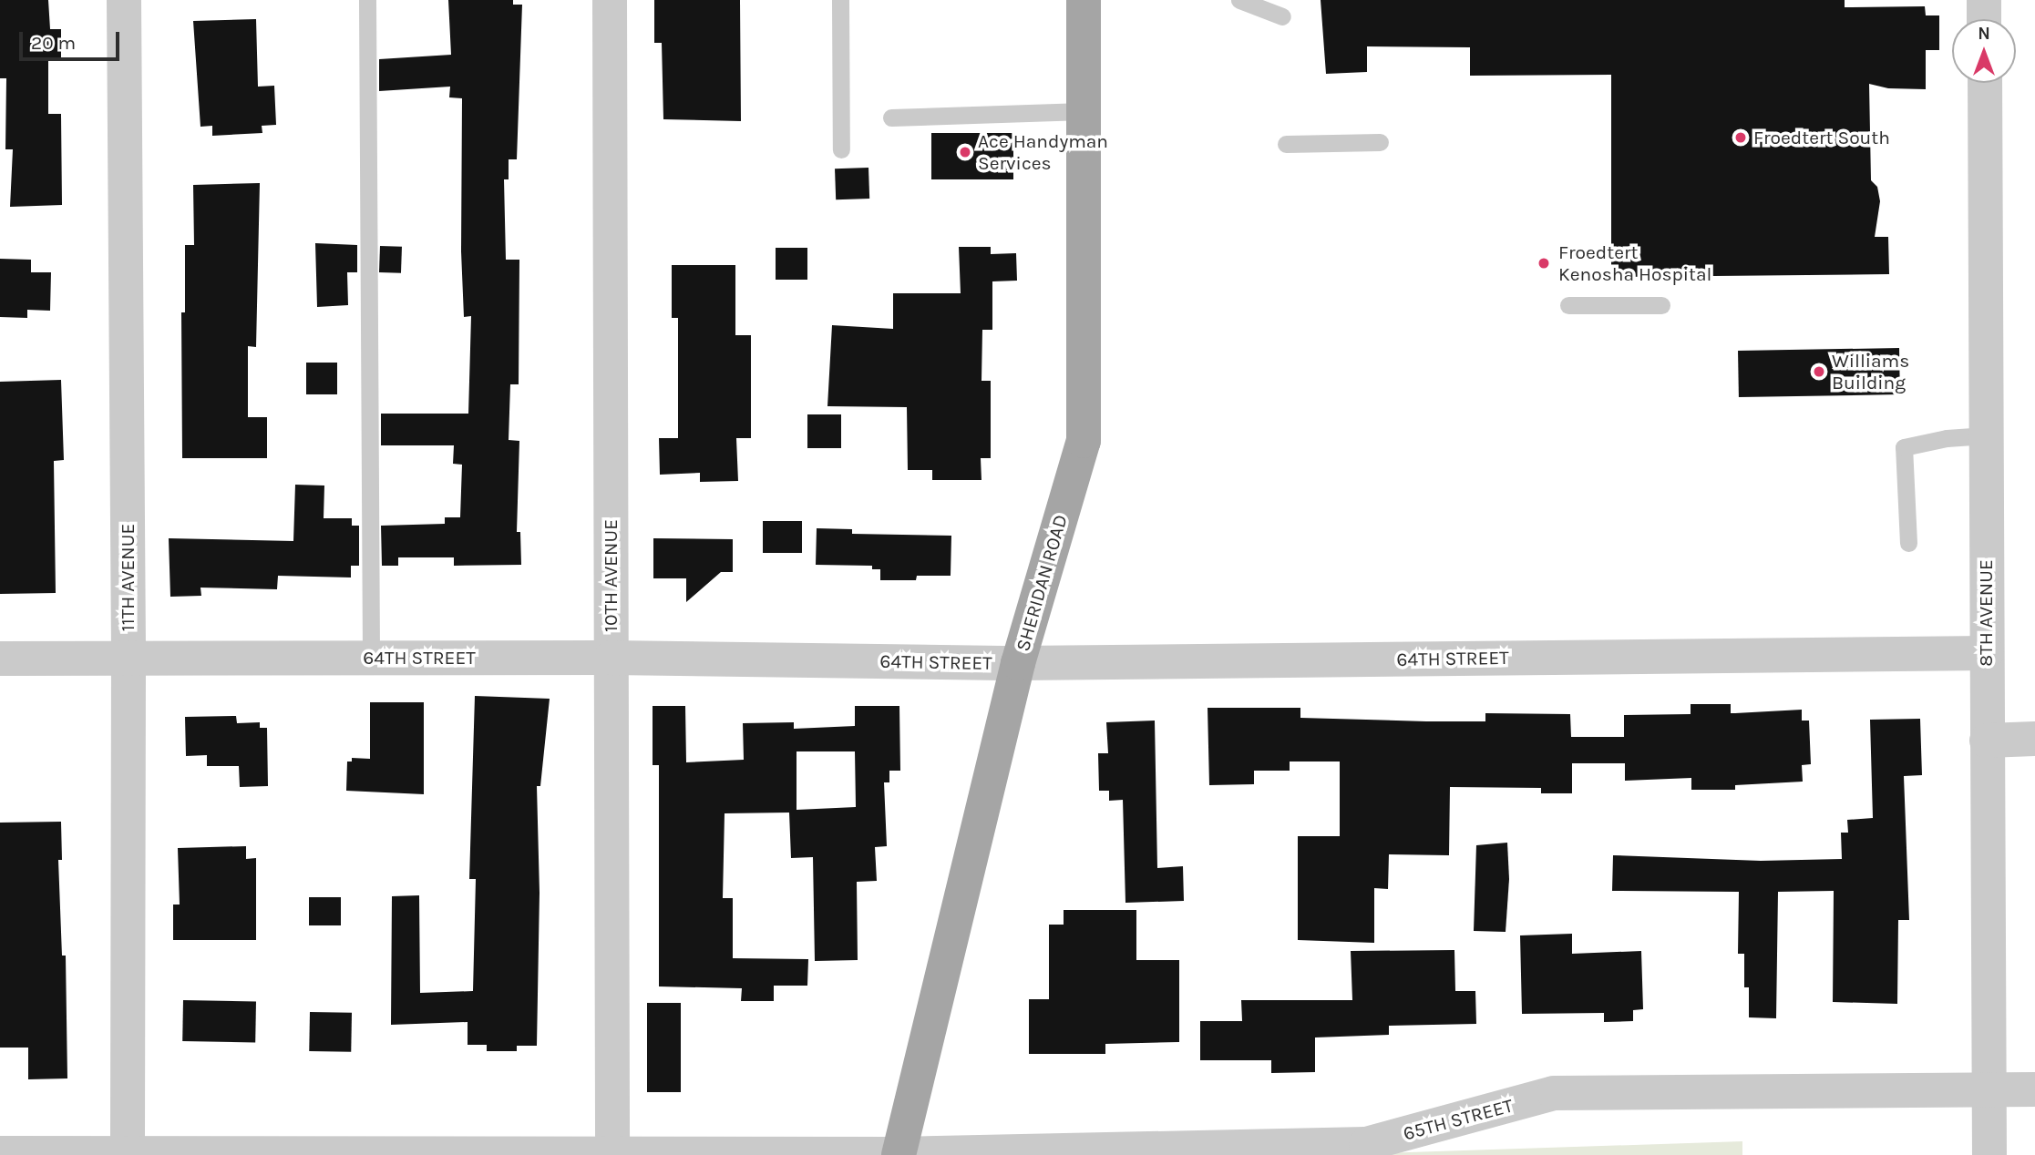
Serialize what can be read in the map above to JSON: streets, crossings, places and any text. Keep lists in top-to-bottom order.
{
  "streets": {
    "main road": ["SHERIDAN ROAD"],
    "street": [
      "10TH AVENUE",
      "11TH AVENUE",
      "8TH AVENUE",
      "64TH STREET",
      "65TH STREET"
    ]
  },
  "crossings": [
    ["10TH AVENUE", "64TH STREET"],
    ["10TH AVENUE", "65TH STREET"],
    ["11TH AVENUE", "64TH STREET"],
    ["11TH AVENUE", "65TH STREET"],
    ["SHERIDAN ROAD", "64TH STREET"],
    ["SHERIDAN ROAD", "65TH STREET"],
    ["8TH AVENUE", "64TH STREET"],
    ["8TH AVENUE", "65TH STREET"]
  ],
  "places": [
    "Froedtert South",
    "Ace Handyman Services",
    "Froedtert Kenosha Hospital",
    "Williams Building"
  ],
  "scale_bar": "20 m",
  "north": "top"
}
